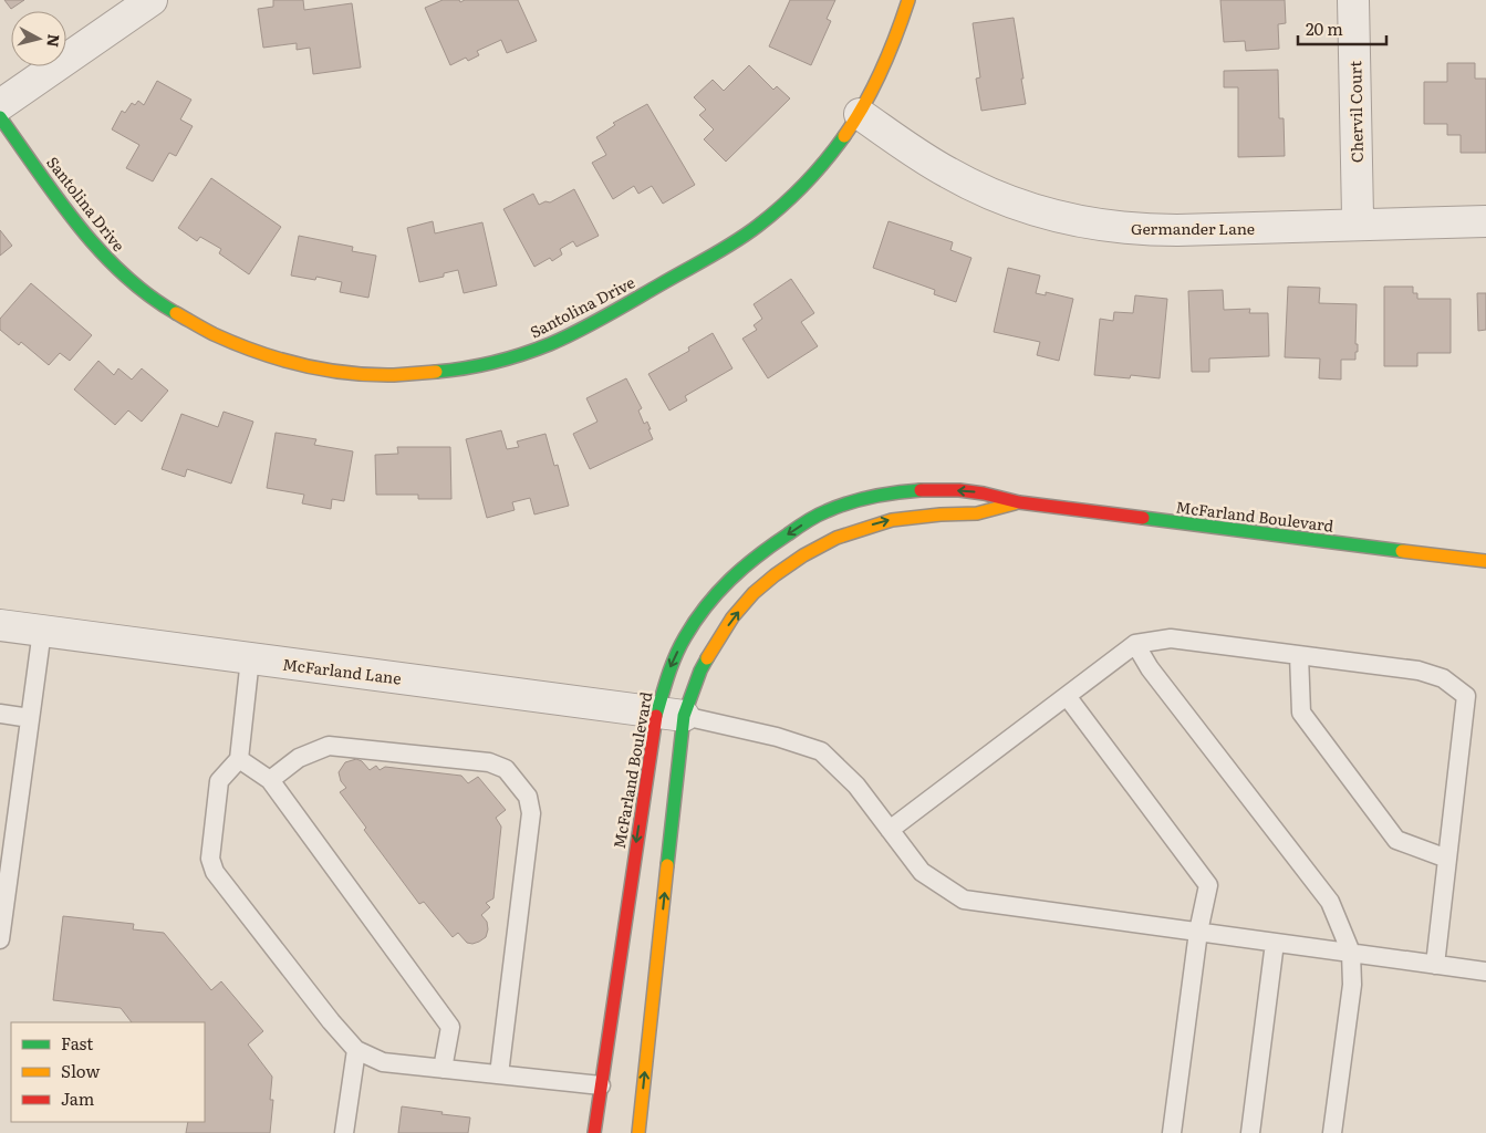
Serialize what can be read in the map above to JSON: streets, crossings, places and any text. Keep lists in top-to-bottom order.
{
  "streets": {
    "street": [
      "Chervil Court",
      "Santolina Drive",
      "Germander Lane",
      "McFarland Boulevard",
      "McFarland Lane"
    ]
  },
  "crossings": [
    ["Chervil Court", "Germander Lane"],
    ["Santolina Drive", "Germander Lane"],
    ["McFarland Boulevard", "McFarland Lane"]
  ],
  "legend": ["Fast", "Slow", "Jam"],
  "scale_bar": "20 m",
  "north": "right"
}
